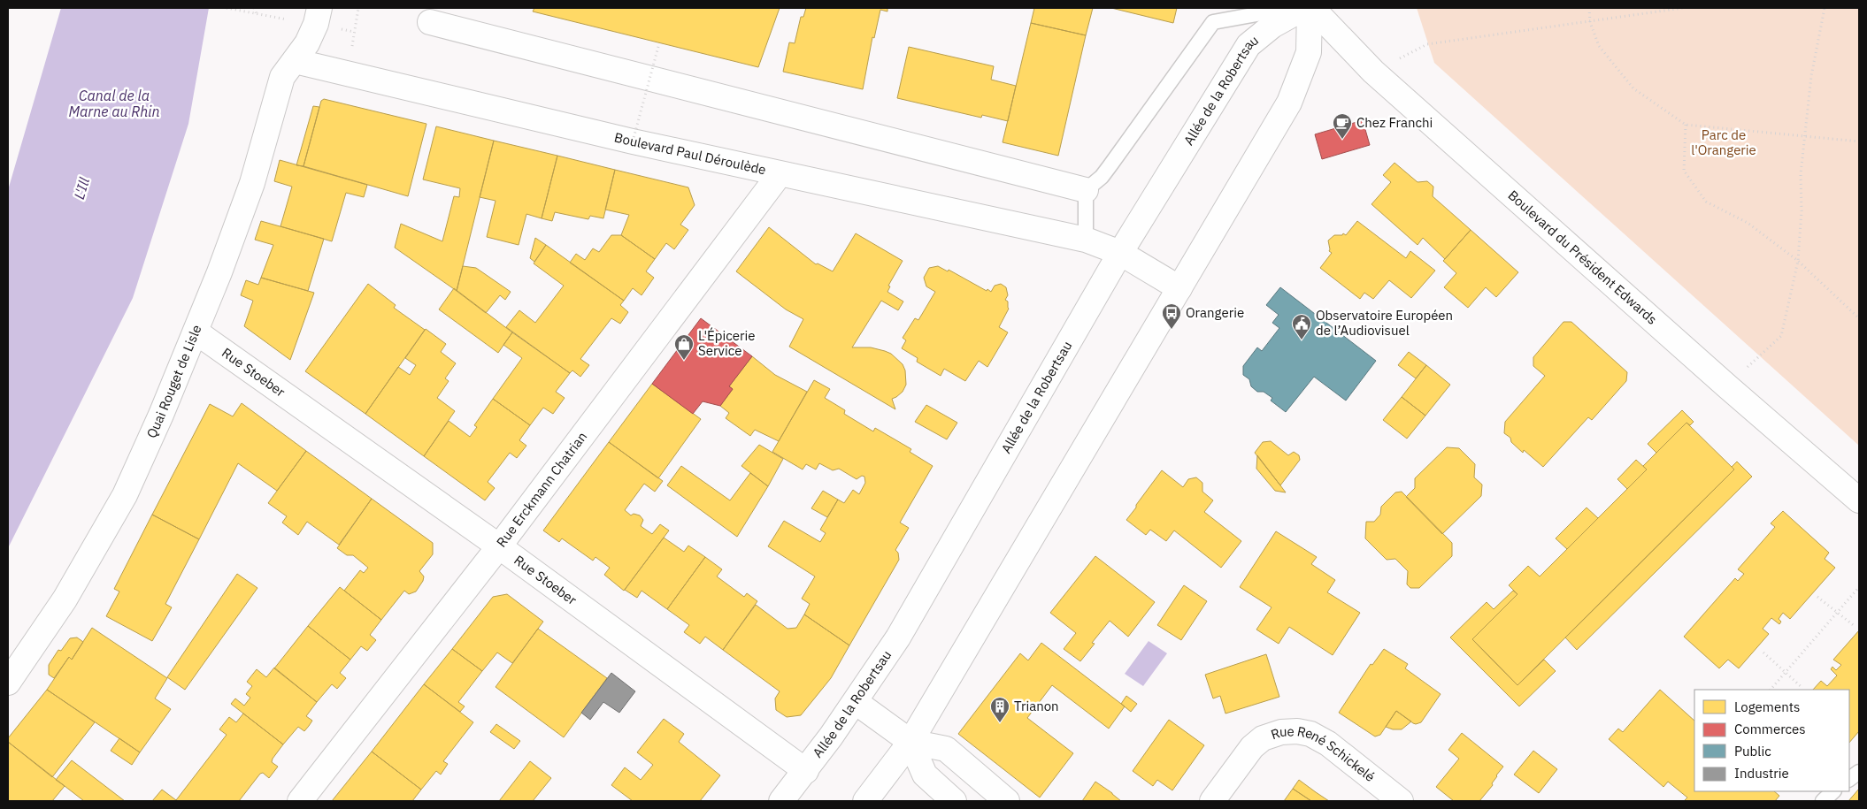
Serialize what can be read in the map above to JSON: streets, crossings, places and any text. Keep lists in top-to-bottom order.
{
  "streets": {
    "street": [
      "Allée de la Robertsau",
      "Boulevard Paul Déroulède",
      "Boulevard du Président Edwards",
      "Rue Stoeber",
      "Quai Rouget de Lisle",
      "Rue Erckmann Chatrian",
      "Rue René Schickelé"
    ]
  },
  "crossings": [
    ["Allée de la Robertsau", "Boulevard Paul Déroulède"],
    ["Allée de la Robertsau", "Rue Stoeber"],
    ["Boulevard Paul Déroulède", "Quai Rouget de Lisle"],
    ["Boulevard Paul Déroulède", "Rue Erckmann Chatrian"],
    ["Rue Stoeber", "Quai Rouget de Lisle"],
    ["Rue Stoeber", "Rue Erckmann Chatrian"]
  ],
  "water": ["Canal de la Marne au Rhin", "L'Ill"],
  "parks": ["Parc de l'Orangerie"],
  "places": {
    "cafe": ["Chez Franchi"],
    "bus stop": ["Orangerie"],
    "public building": ["Observatoire Européen de l’Audiovisuel"],
    "shop": ["L'Épicerie Service"],
    "building": ["Trianon"]
  },
  "legend": [
    "Logements",
    "Commerces",
    "Public",
    "Industrie"
  ]
}
